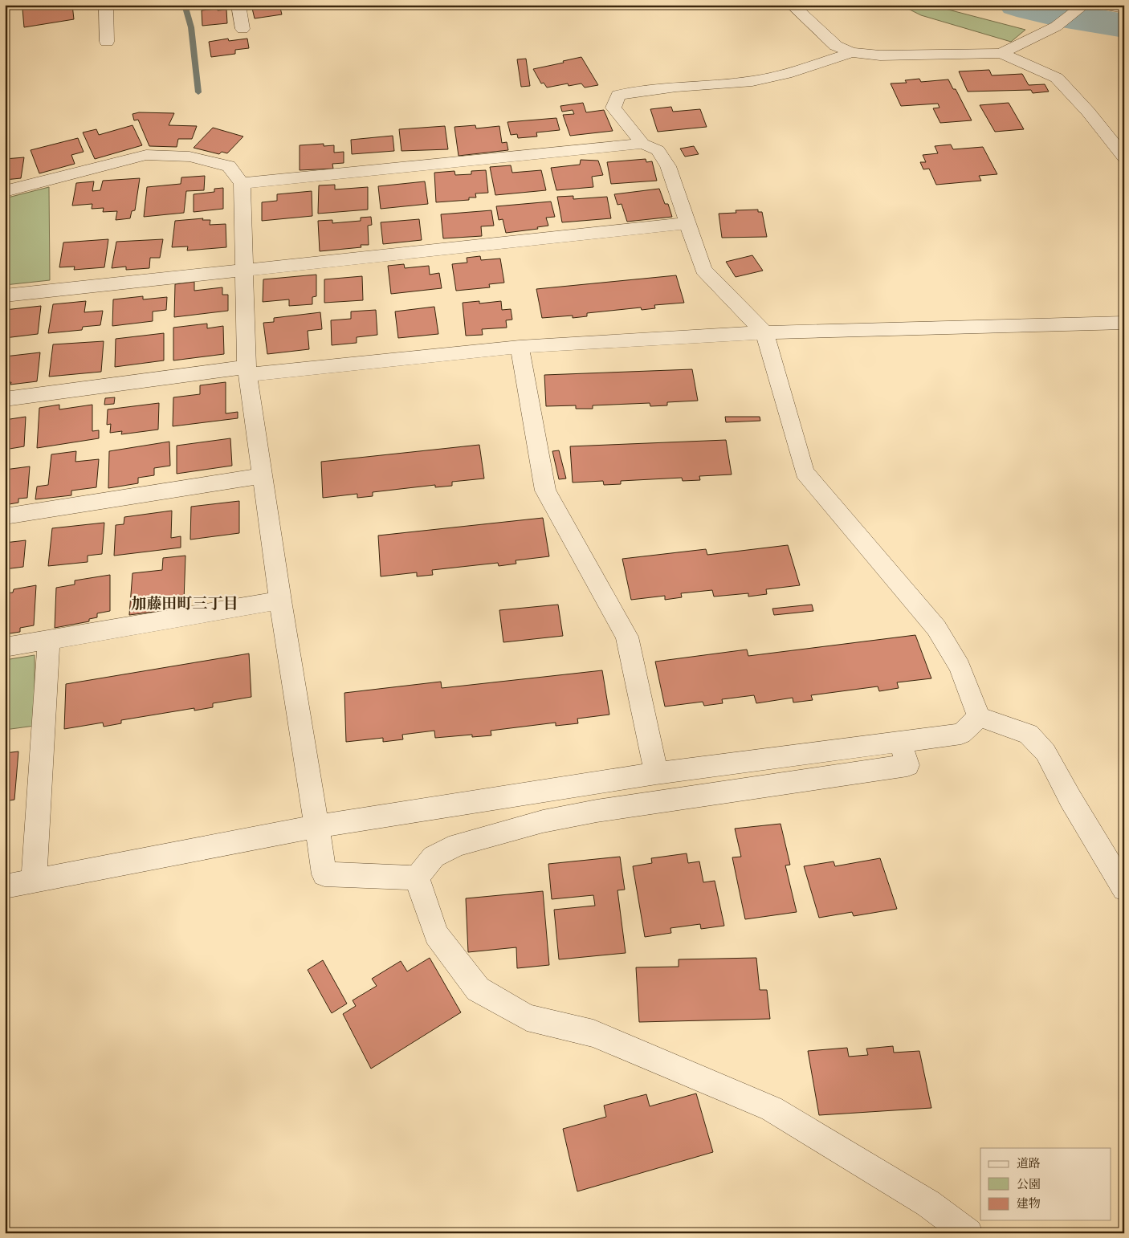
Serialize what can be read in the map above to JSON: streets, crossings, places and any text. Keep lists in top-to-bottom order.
{
  "districts": ["加藤田町三丁目"],
  "legend": ["道路", "公園", "建物"]
}
